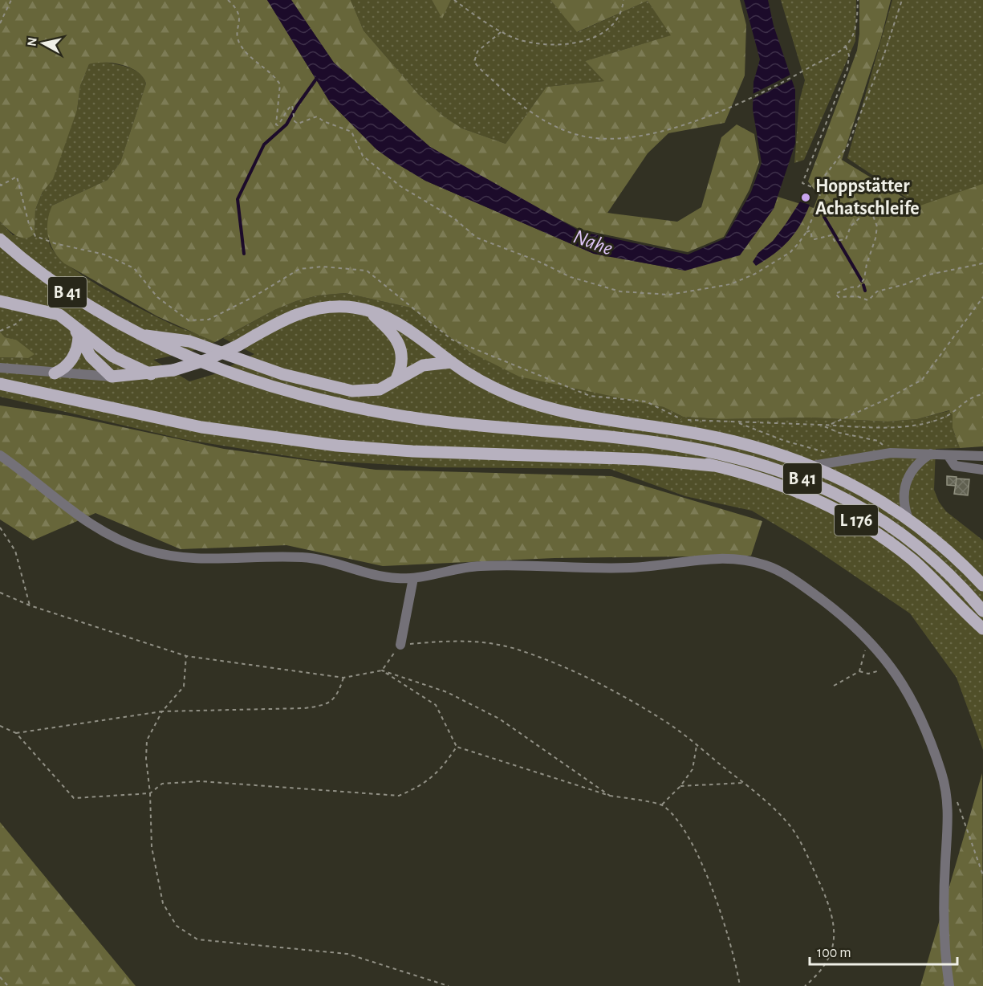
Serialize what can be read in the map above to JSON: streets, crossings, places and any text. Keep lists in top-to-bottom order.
{
  "streets": {
    "main road": ["B 41", "L 176"]
  },
  "crossings": [
    ["B 41", "L 176"]
  ],
  "water": ["Nahe"],
  "places": ["Hoppstätter Achatschleife"],
  "scale_bar": "100 m",
  "north": "left"
}
